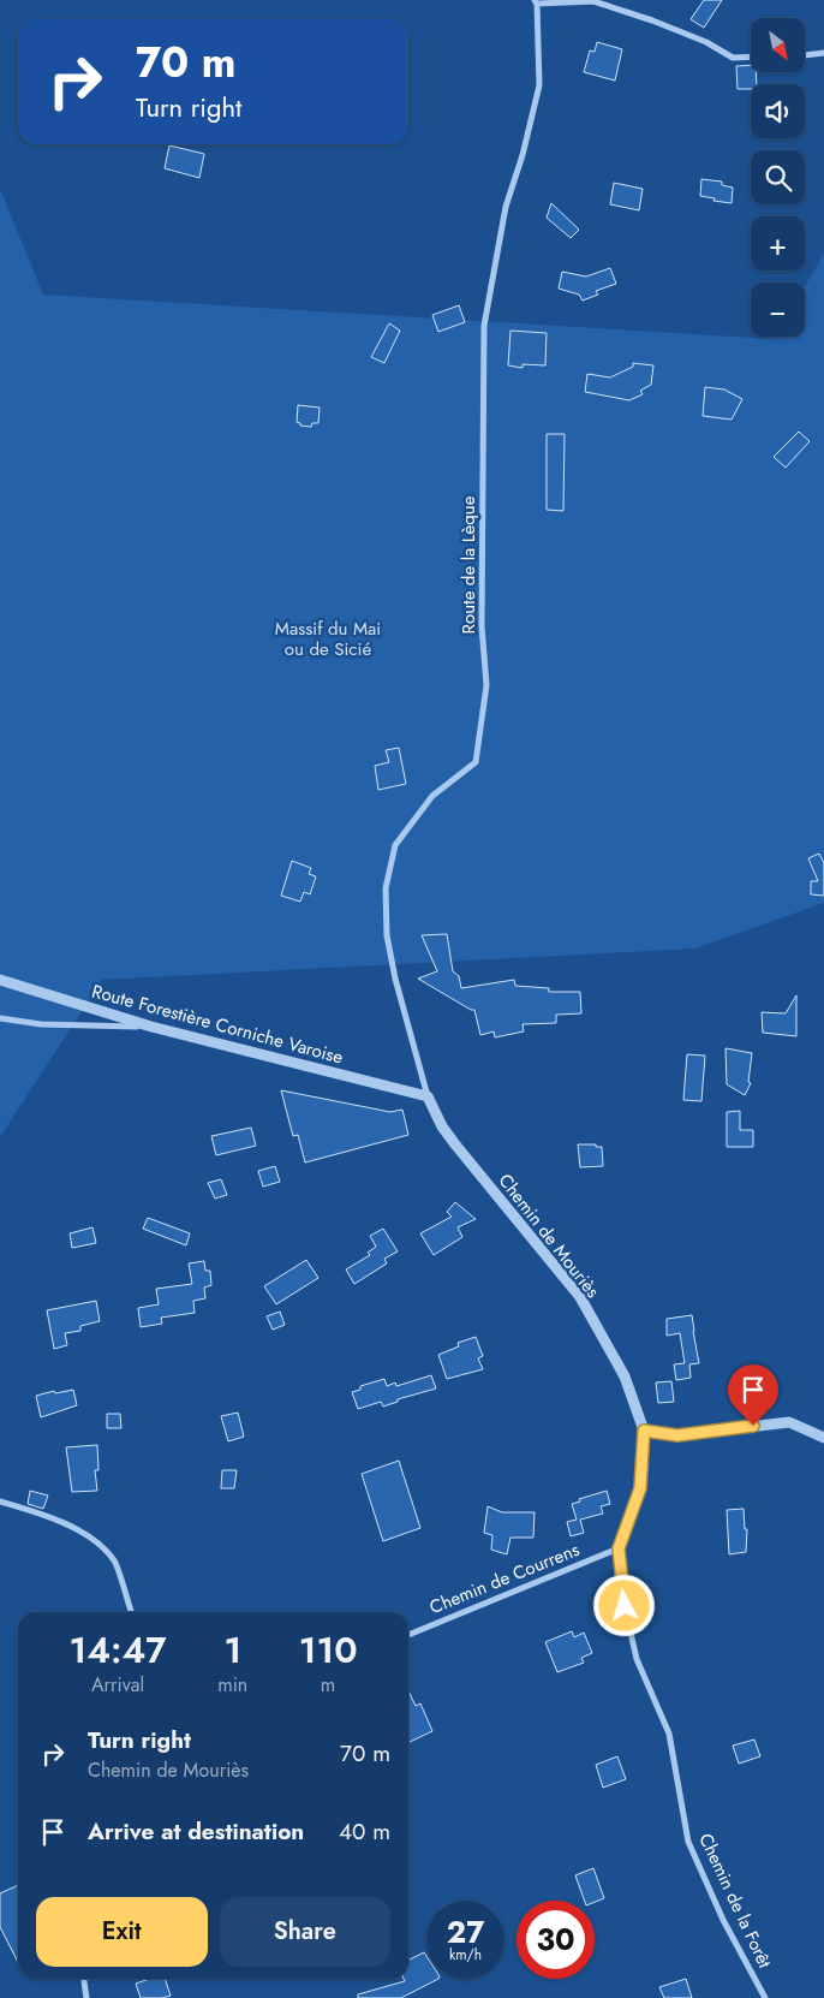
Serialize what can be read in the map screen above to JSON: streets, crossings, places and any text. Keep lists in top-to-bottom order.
{
  "streets": {
    "street": [
      "Route de la Lèque",
      "Route Forestière Corniche Varoise",
      "Chemin de Mouriès",
      "Chemin de Courrens",
      "Chemin de la Forêt"
    ]
  },
  "crossings": [
    ["Route de la Lèque", "Route Forestière Corniche Varoise"],
    ["Route de la Lèque", "Chemin de Mouriès"],
    ["Route Forestière Corniche Varoise", "Chemin de Mouriès"],
    ["Chemin de Mouriès", "Chemin de la Forêt"],
    ["Chemin de Courrens", "Chemin de la Forêt"]
  ],
  "parks": ["Massif du Mai ou de Sicié"],
  "north": "bottom right",
  "page": {
    "map_buttons": ["+", "−"],
    "turn": ["70 m", "Turn right"],
    "eta": [
      "14:47",
      "Arrival",
      "1",
      "min",
      "110",
      "m"
    ],
    "list": [
      {
        "name": "Turn right",
        "note": "Chemin de Mouriès",
        "value": "70 m"
      },
      {
        "name": "Arrive at destination",
        "value": "40 m"
      }
    ],
    "buttons": ["Exit", "Share"],
    "speed": "27 km/h",
    "limit": "30"
  }
}
